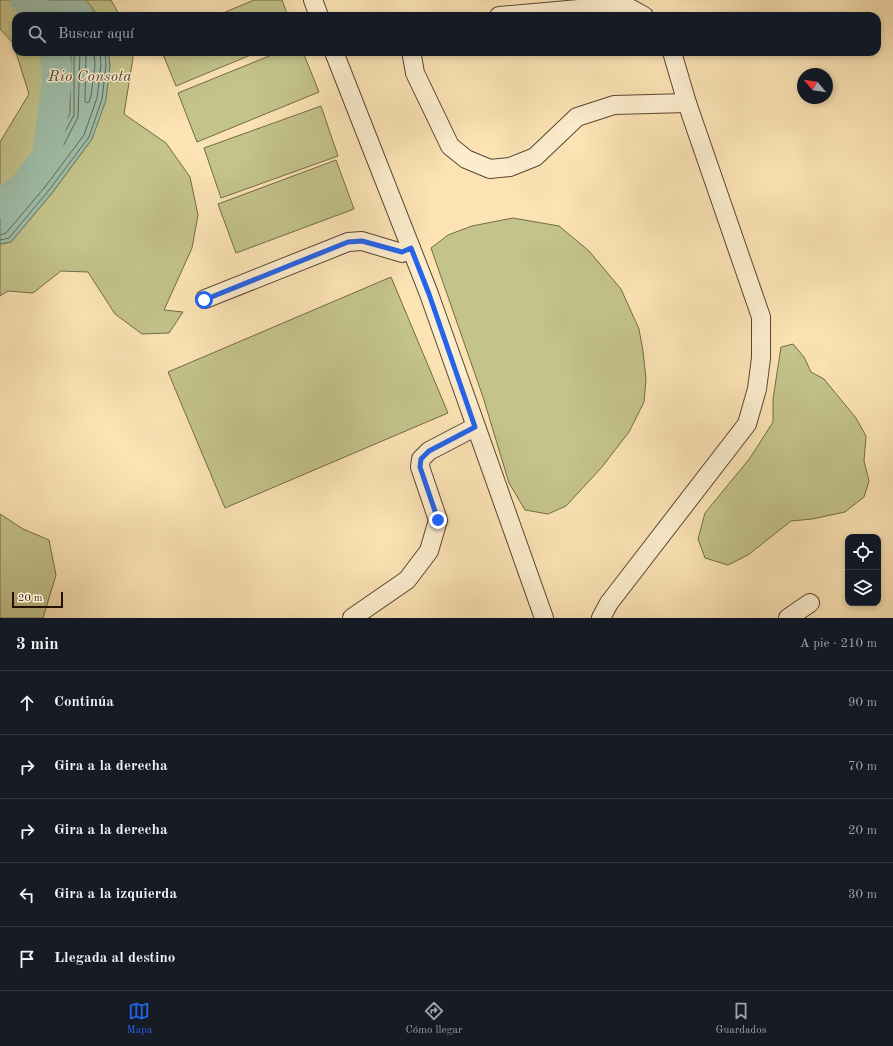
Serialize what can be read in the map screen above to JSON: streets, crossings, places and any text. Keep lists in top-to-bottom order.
{
  "water": ["Rio Consota"],
  "scale_bar": "20 m",
  "north": "top left",
  "page": {
    "search": "Buscar aquí",
    "scale": "20 m",
    "heading": ["3 min", "A pie · 210 m"],
    "list": [
      ["Continúa", "90 m"],
      ["Gira a la derecha", "70 m"],
      ["Gira a la derecha", "20 m"],
      ["Gira a la izquierda", "30 m"],
      "Llegada al destino"
    ],
    "nav": ["Mapa", "Cómo llegar", "Guardados"]
  }
}
